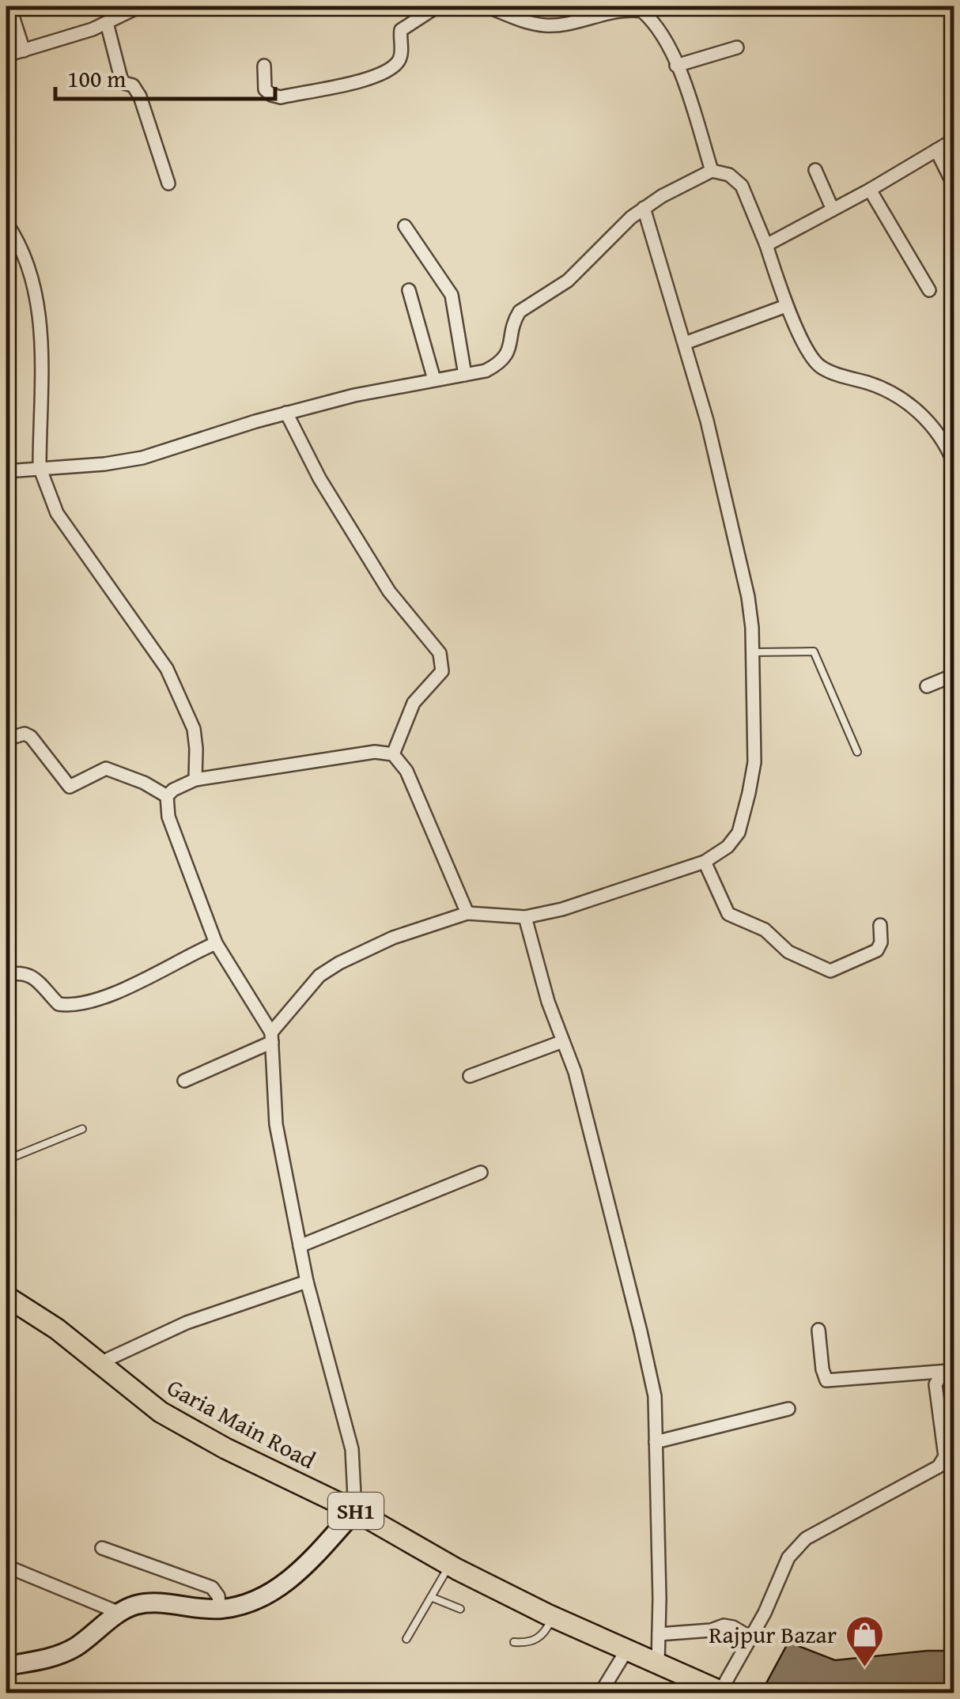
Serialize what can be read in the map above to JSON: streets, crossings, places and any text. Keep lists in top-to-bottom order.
{
  "streets": {
    "main road": ["Garia Main Road", "SH1"]
  },
  "places": {
    "shop": ["Rajpur Bazar"]
  },
  "scale_bar": "100 m"
}
